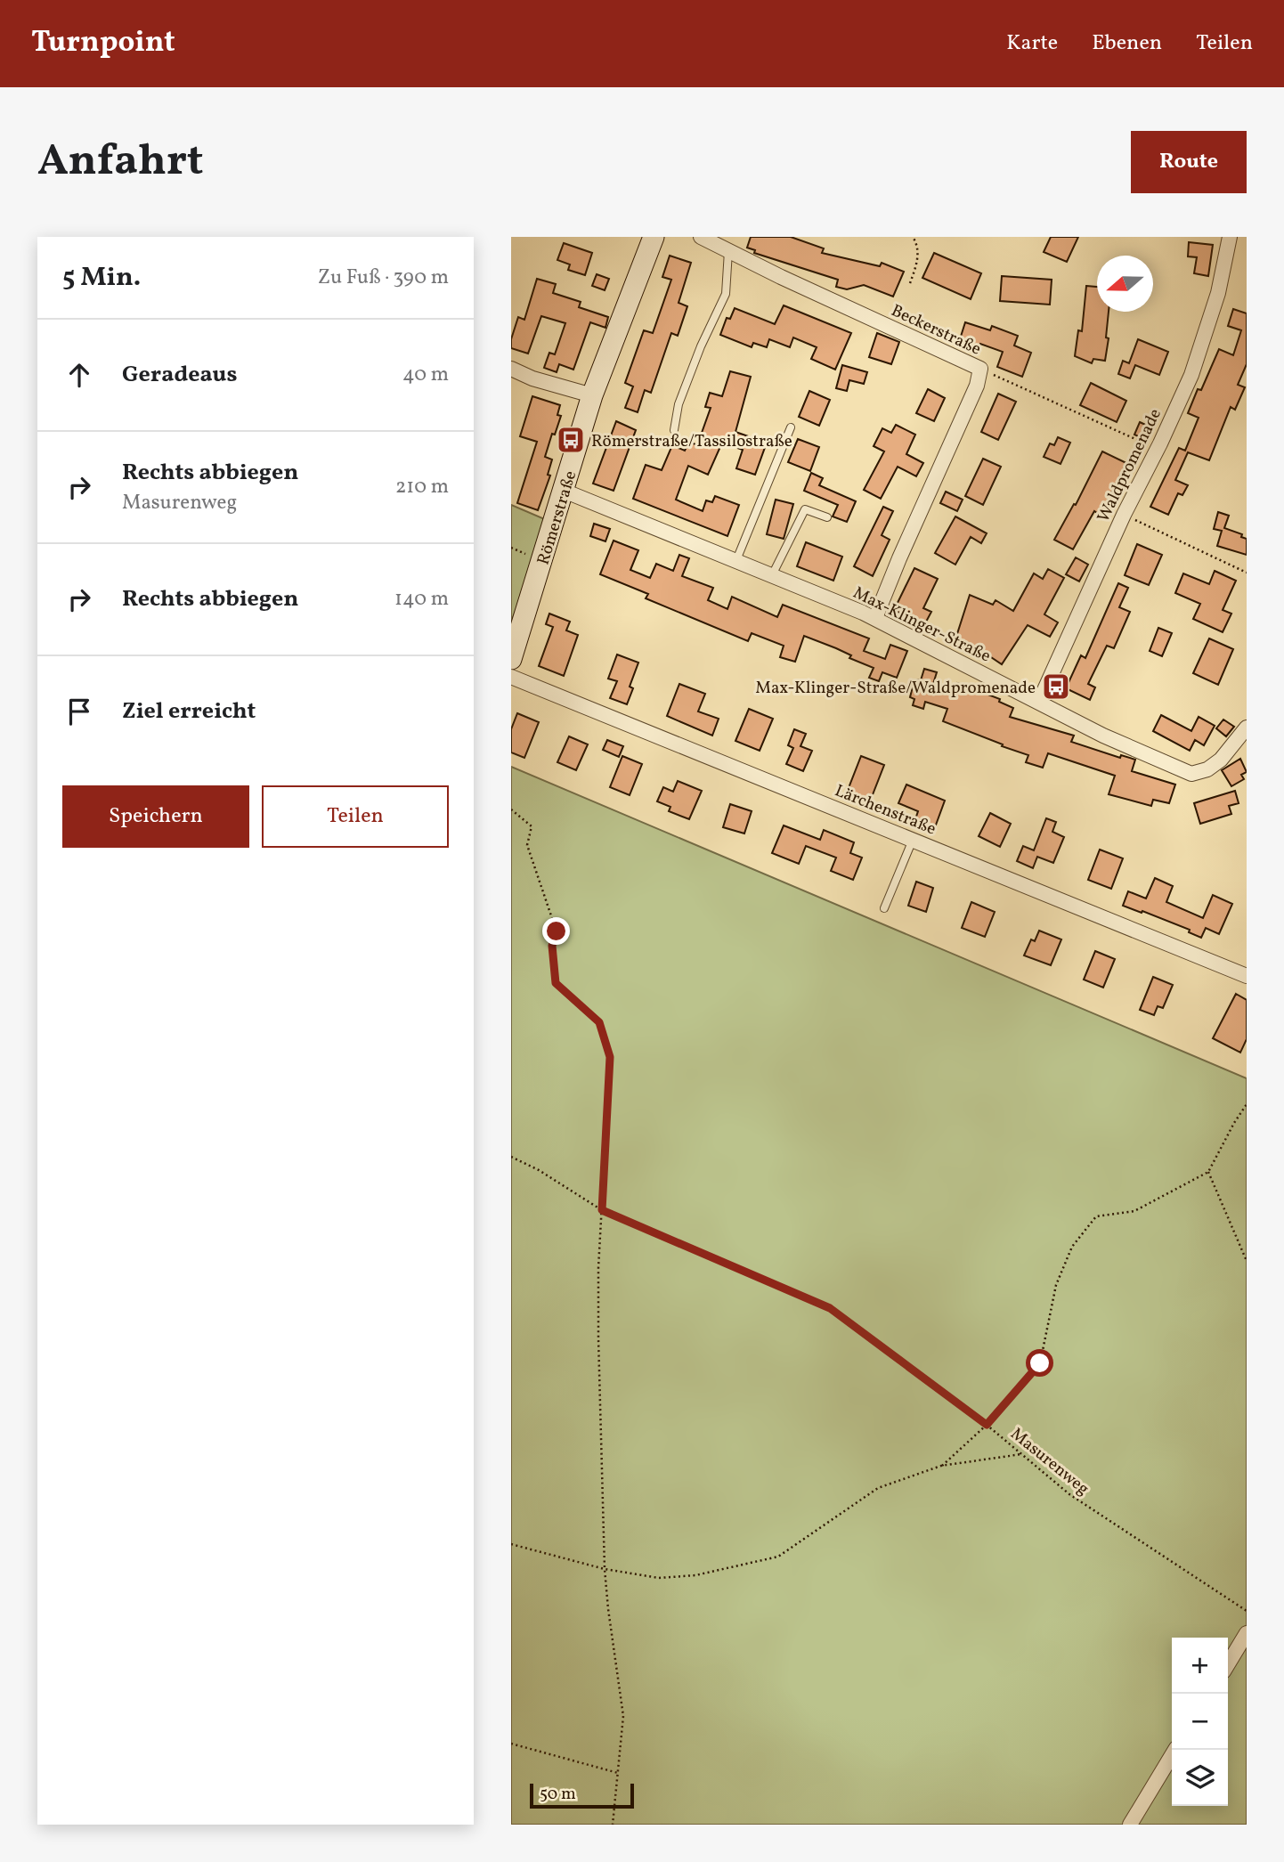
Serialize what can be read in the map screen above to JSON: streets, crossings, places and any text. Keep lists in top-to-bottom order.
{
  "streets": {
    "street": [
      "Beckerstraße",
      "Waldpromenade",
      "Römerstraße",
      "Max-Klinger-Straße",
      "Lärchenstraße"
    ],
    "path": ["Masurenweg"]
  },
  "crossings": [
    ["Beckerstraße", "Max-Klinger-Straße"],
    ["Waldpromenade", "Max-Klinger-Straße"],
    ["Römerstraße", "Max-Klinger-Straße"]
  ],
  "places": {
    "bus stop": ["Römerstraße/Tassilostraße", "Max-Klinger-Straße/Waldpromenade"]
  },
  "scale_bar": "50 m",
  "north": "left",
  "page": {
    "header": "Turnpoint",
    "nav": ["Karte", "Ebenen", "Teilen"],
    "buttons": [
      "Route",
      ["Speichern", "Teilen"]
    ],
    "title": "Anfahrt",
    "heading": ["5 Min.", "Zu Fuß · 390 m"],
    "list": [
      ["Geradeaus", "40 m"],
      ["Rechts abbiegen", "Masurenweg", "210 m"],
      ["Rechts abbiegen", "140 m"],
      "Ziel erreicht"
    ],
    "map_buttons": ["+", "−"],
    "scale": "50 m"
  }
}
